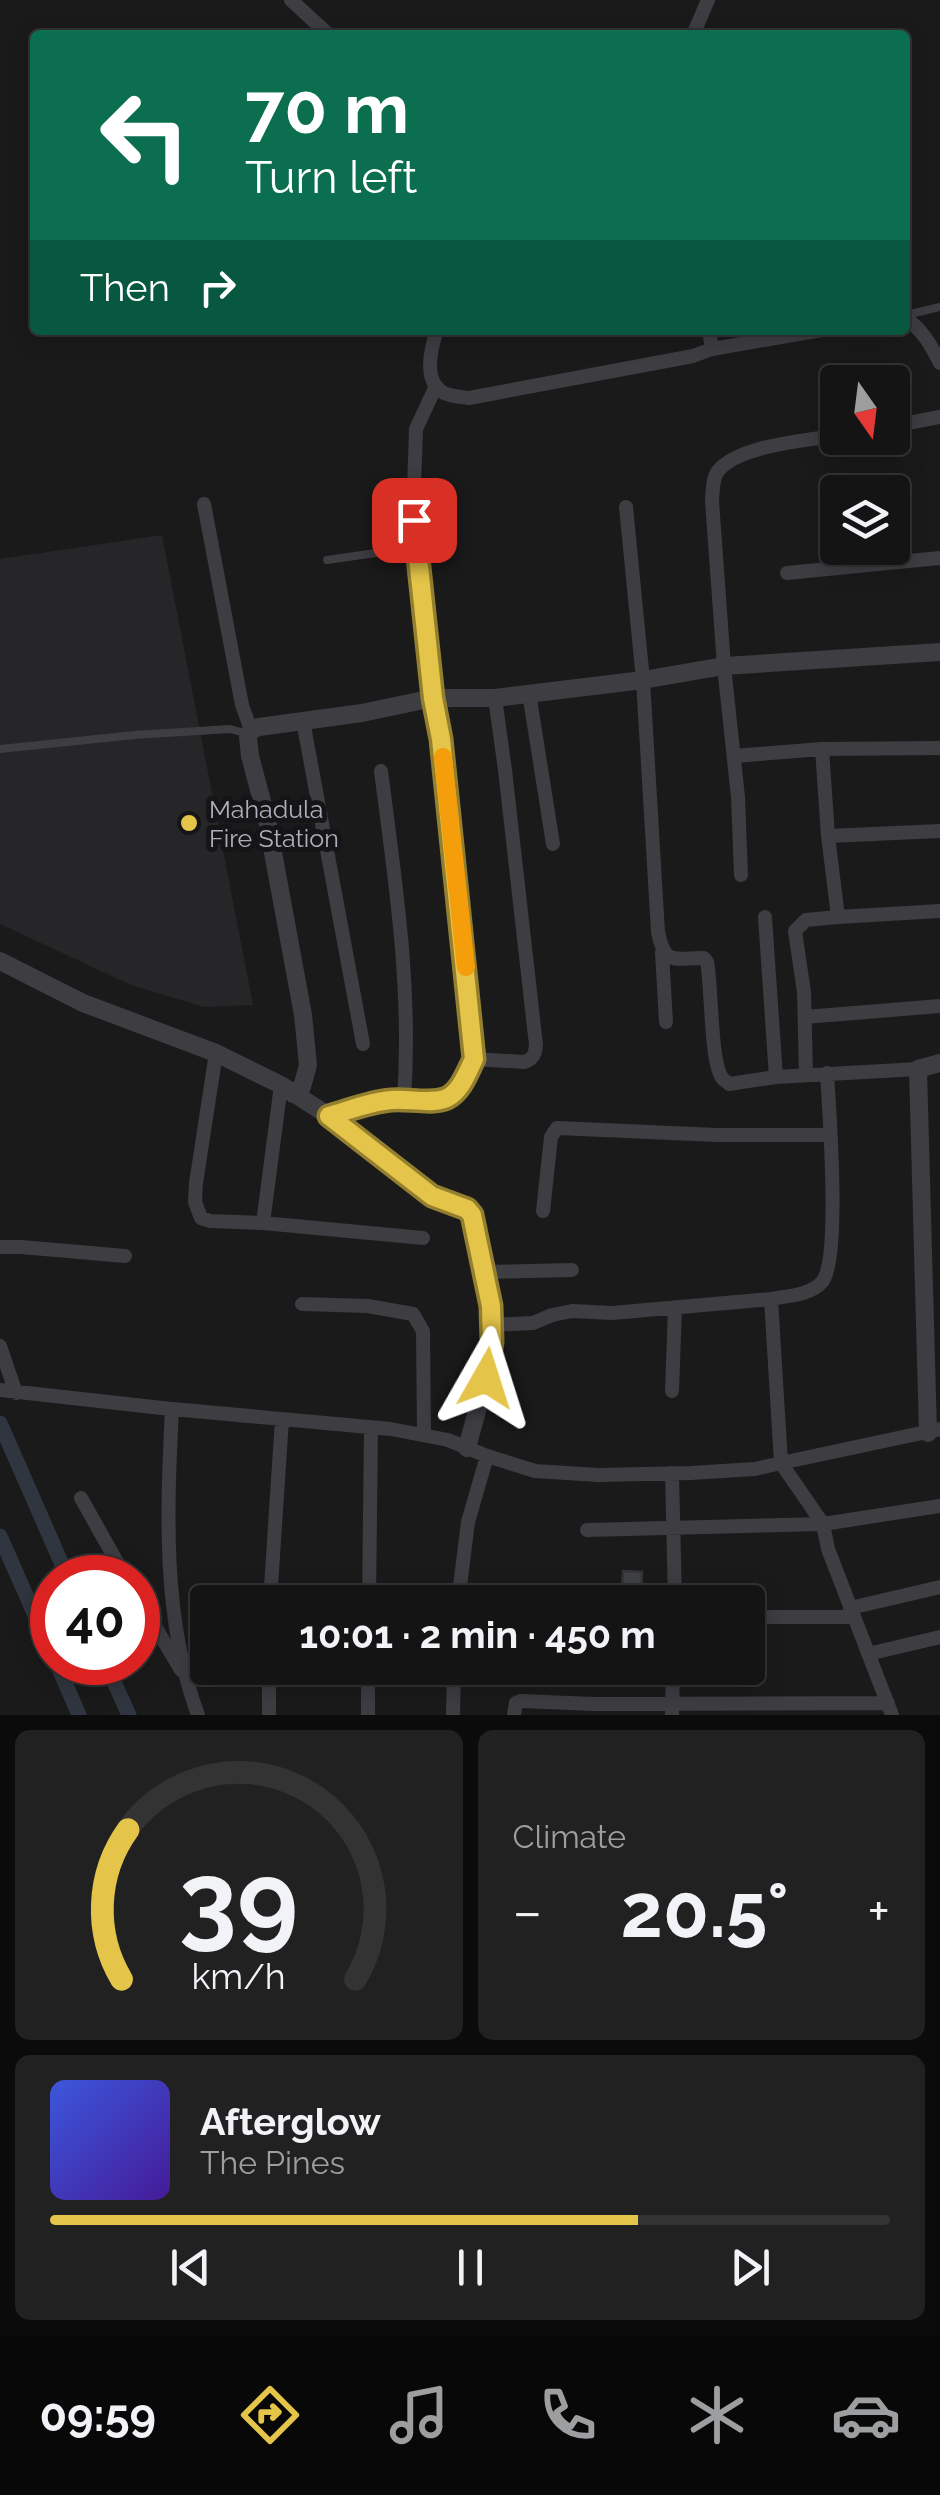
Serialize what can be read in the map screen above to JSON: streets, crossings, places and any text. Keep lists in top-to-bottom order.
{
  "places": ["Mahadula Fire Station"],
  "north": "bottom",
  "page": {
    "turn": ["70 m", "Turn left"],
    "then": "Then",
    "limit": "40",
    "trip": "10:01 · 2 min · 450 m",
    "tile": "Climate",
    "heat": ["−", "20.5°", "+"],
    "song": ["Afterglow", "The Pines"],
    "tabs": "09:59",
    "gauge": ["39", "km/h"]
  }
}
